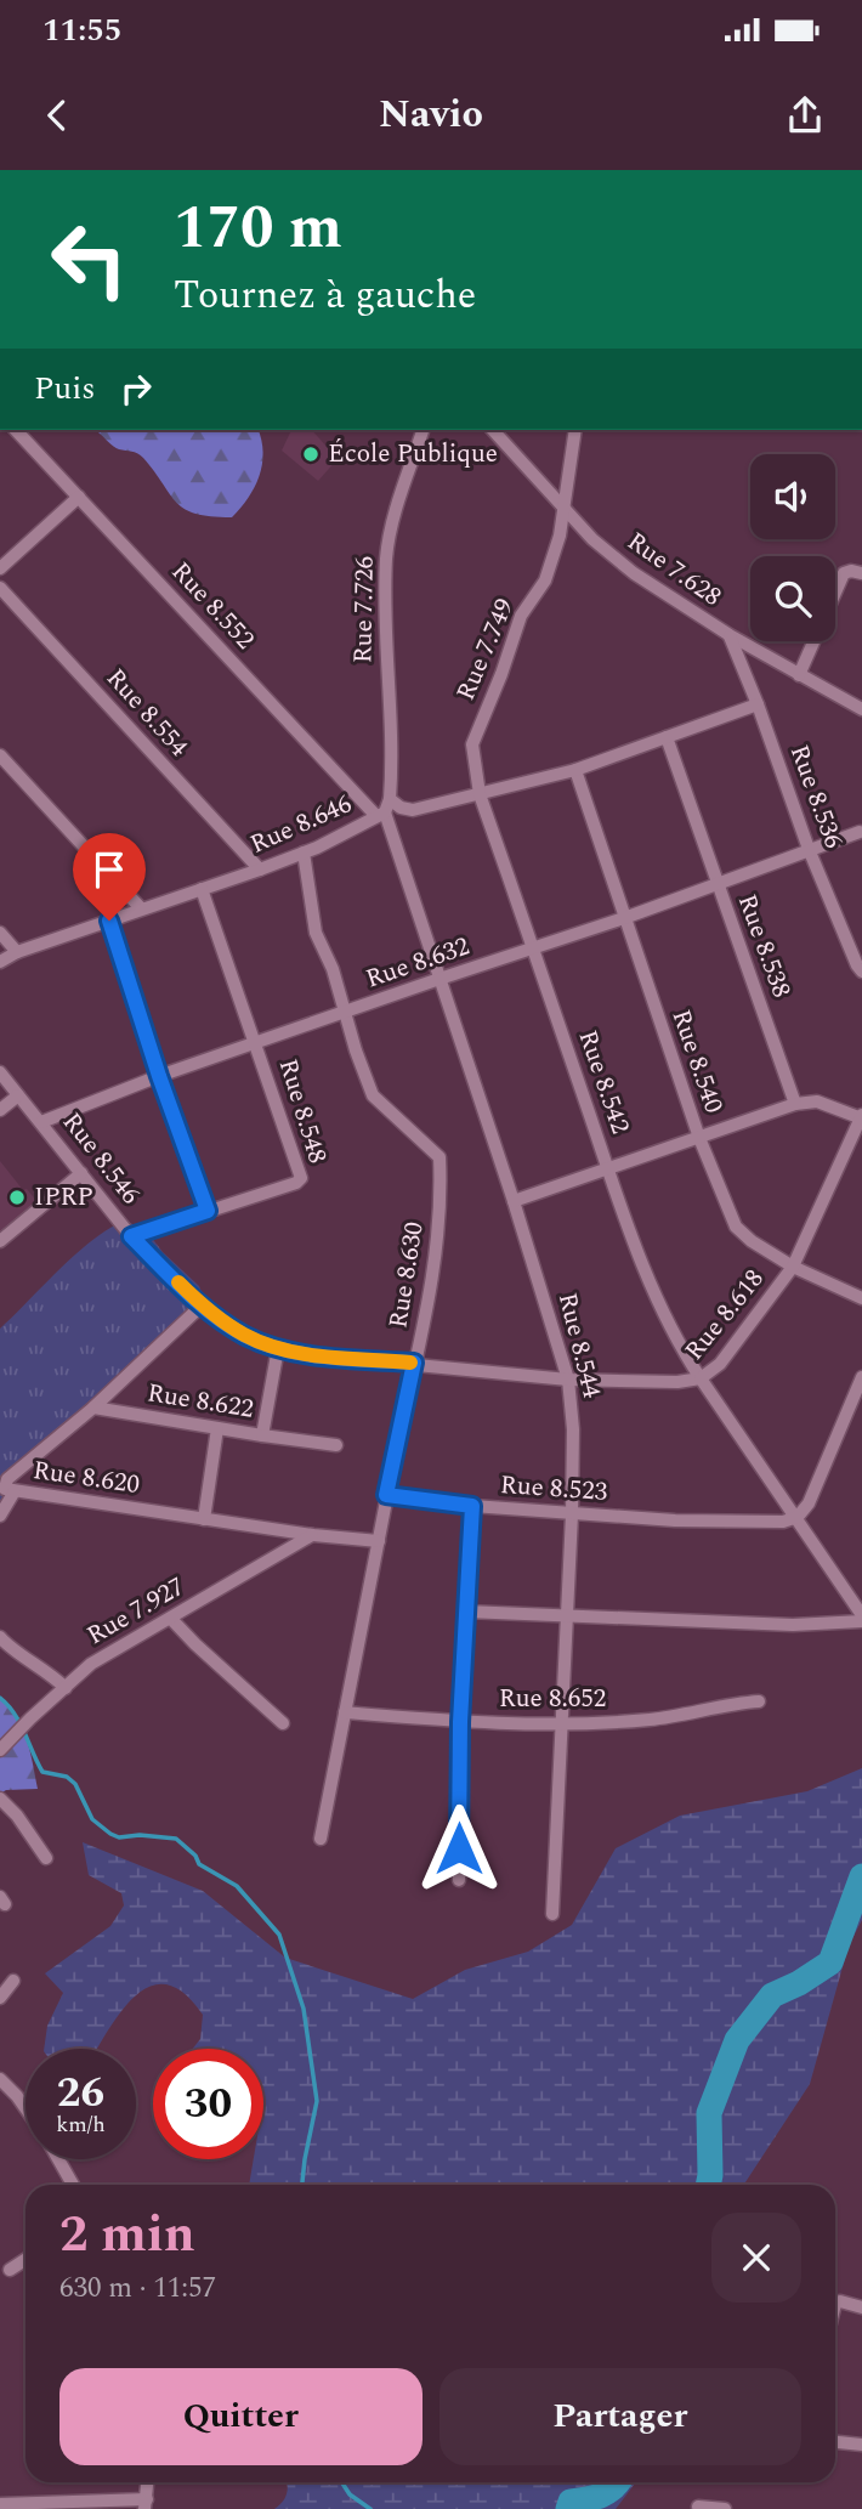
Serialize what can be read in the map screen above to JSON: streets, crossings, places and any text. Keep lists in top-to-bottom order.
{
  "streets": {
    "street": [
      "Rue 7.628",
      "Rue 8.552",
      "Rue 7.726",
      "Rue 7.749",
      "Rue 8.554",
      "Rue 8.536",
      "Rue 8.646",
      "Rue 8.538",
      "Rue 8.632",
      "Rue 8.540",
      "Rue 8.542",
      "Rue 8.548",
      "Rue 8.546",
      "Rue 8.630",
      "Rue 8.618",
      "Rue 8.544",
      "Rue 8.622",
      "Rue 8.620",
      "Rue 8.523",
      "Rue 7.927",
      "Rue 8.652"
    ]
  },
  "crossings": [
    ["Rue 7.628", "Rue 7.749"],
    ["Rue 7.628", "Rue 8.536"],
    ["Rue 8.552", "Rue 7.726"],
    ["Rue 8.552", "Rue 8.646"],
    ["Rue 8.552", "Rue 8.544"],
    ["Rue 7.726", "Rue 8.646"],
    ["Rue 7.726", "Rue 8.544"],
    ["Rue 7.749", "Rue 8.646"],
    ["Rue 7.749", "Rue 8.542"],
    ["Rue 8.554", "Rue 8.646"],
    ["Rue 8.536", "Rue 8.646"],
    ["Rue 8.536", "Rue 8.632"],
    ["Rue 8.646", "Rue 8.538"],
    ["Rue 8.646", "Rue 8.540"],
    ["Rue 8.646", "Rue 8.542"],
    ["Rue 8.646", "Rue 8.548"],
    ["Rue 8.646", "Rue 8.630"],
    ["Rue 8.646", "Rue 8.544"],
    ["Rue 8.538", "Rue 8.632"],
    ["Rue 8.632", "Rue 8.540"],
    ["Rue 8.632", "Rue 8.542"],
    ["Rue 8.632", "Rue 8.548"],
    ["Rue 8.632", "Rue 8.546"],
    ["Rue 8.632", "Rue 8.630"],
    ["Rue 8.632", "Rue 8.544"],
    ["Rue 8.540", "Rue 8.618"],
    ["Rue 8.542", "Rue 8.546"],
    ["Rue 8.542", "Rue 8.618"],
    ["Rue 8.548", "Rue 8.546"],
    ["Rue 8.546", "Rue 8.630"],
    ["Rue 8.546", "Rue 8.618"],
    ["Rue 8.546", "Rue 8.544"],
    ["Rue 8.546", "Rue 8.622"],
    ["Rue 8.546", "Rue 8.620"],
    ["Rue 8.630", "Rue 8.620"],
    ["Rue 8.630", "Rue 8.652"],
    ["Rue 8.618", "Rue 8.523"],
    ["Rue 8.544", "Rue 8.523"],
    ["Rue 8.544", "Rue 8.652"],
    ["Rue 8.622", "Rue 8.620"],
    ["Rue 8.620", "Rue 7.927"],
    ["Rue 8.523", "Rue 8.652"]
  ],
  "places": ["École Publique", "IPRP"],
  "page": {
    "status": "11:55",
    "header": "Navio",
    "turn": ["170 m", "Tournez à gauche"],
    "then": "Puis",
    "speed": "26 km/h",
    "limit": "30",
    "heading": ["2 min", "630 m · 11:57"],
    "buttons": ["Quitter", "Partager"]
  }
}
